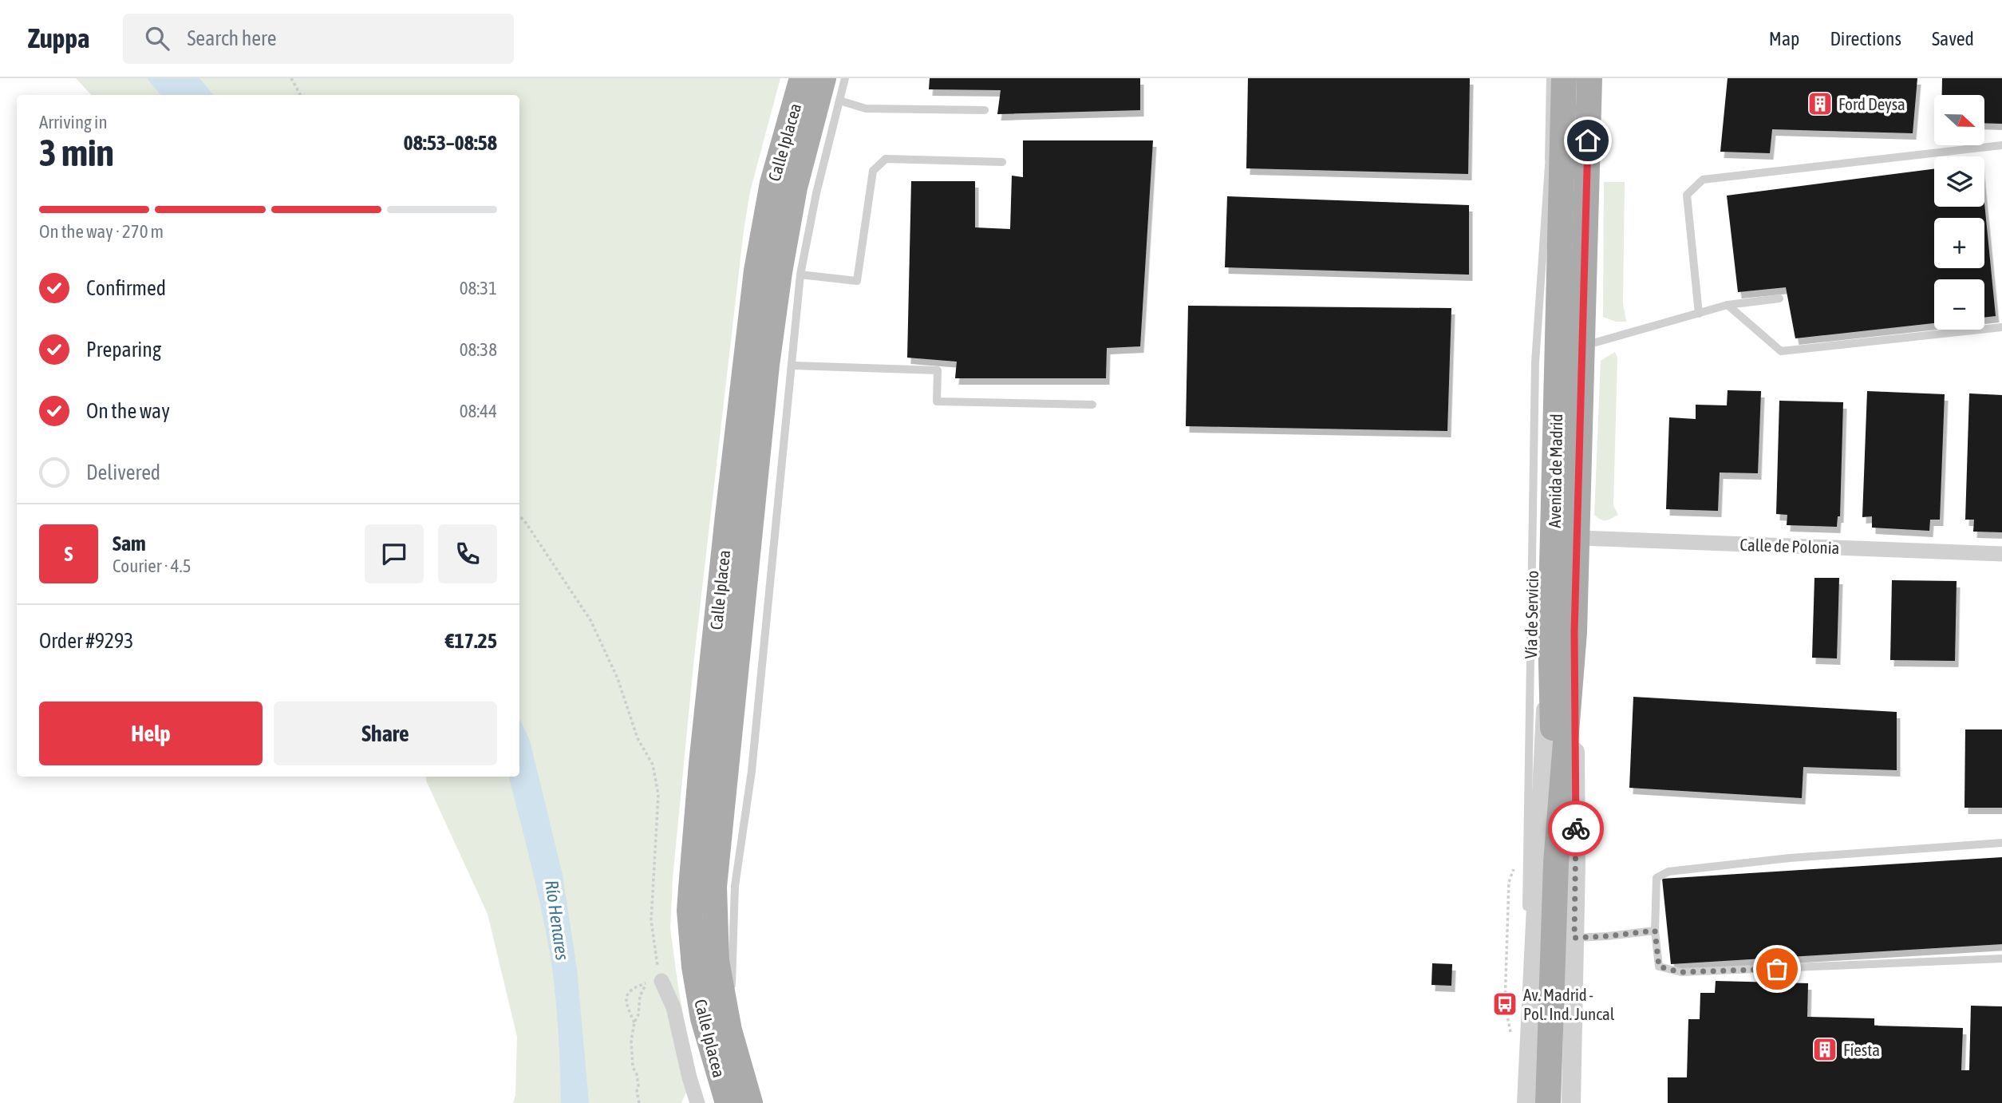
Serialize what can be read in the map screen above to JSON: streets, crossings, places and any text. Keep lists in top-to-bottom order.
{
  "streets": {
    "main road": ["Calle Iplacea", "Avenida de Madrid"],
    "street": ["Calle de Polonia"],
    "lane": ["Vía de Servicio"]
  },
  "crossings": [
    ["Avenida de Madrid", "Calle de Polonia"]
  ],
  "water": ["Río Henares"],
  "places": {
    "building": ["Ford Deysa", "Fiesta"],
    "bus stop": ["Av. Madrid - Pol. Ind. Juncal"]
  },
  "north": "right",
  "page": {
    "header": "Zuppa",
    "search": "Search here",
    "nav": ["Map", "Directions", "Saved"],
    "map_buttons": ["+", "−"],
    "heading": ["3 min", "Arriving in", "08:53–08:58"],
    "panel": [
      "Sam",
      "Courier · 4.5",
      "Order #9293",
      "€17.25"
    ],
    "bar": "On the way · 270 m",
    "list": [
      ["Confirmed", "08:31"],
      ["Preparing", "08:38"],
      ["On the way", "08:44"],
      "Delivered"
    ],
    "round": "S",
    "buttons": ["Help", "Share"]
  }
}
